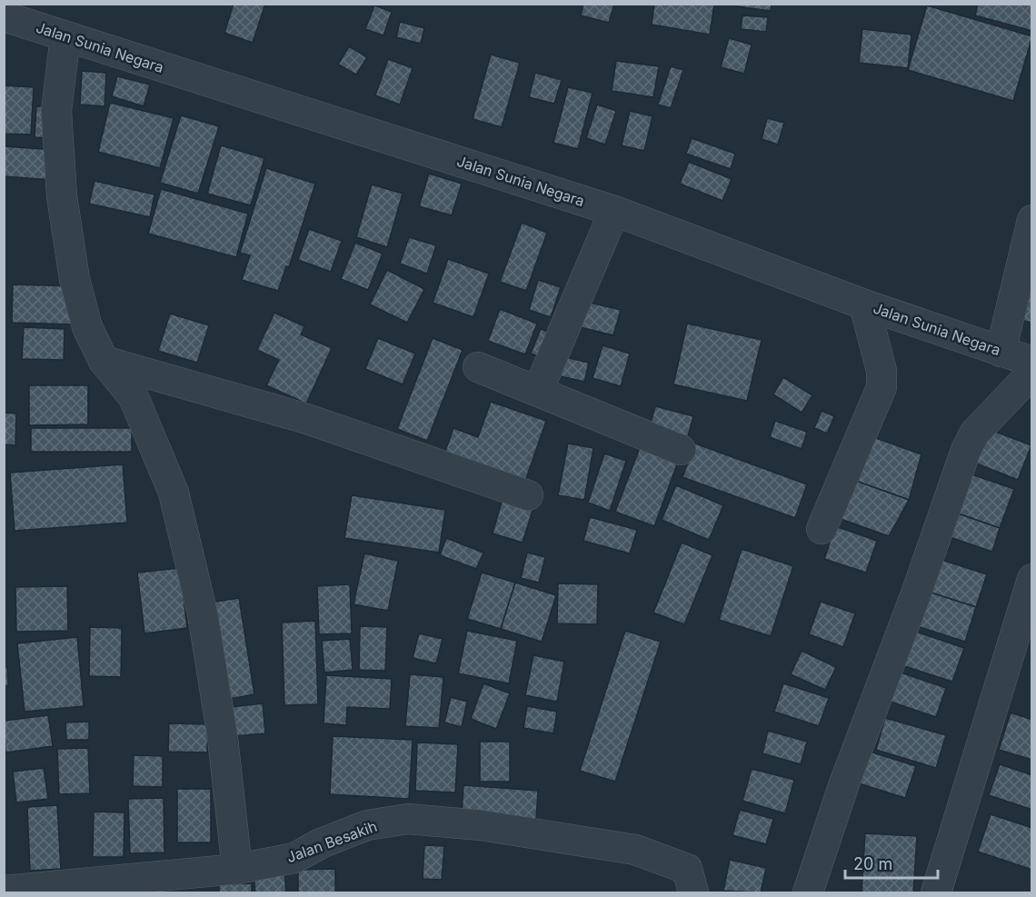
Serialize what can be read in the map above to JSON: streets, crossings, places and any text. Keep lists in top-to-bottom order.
{
  "streets": {
    "street": ["Jalan Sunia Negara", "Jalan Besakih"]
  },
  "scale_bar": "20 m"
}
